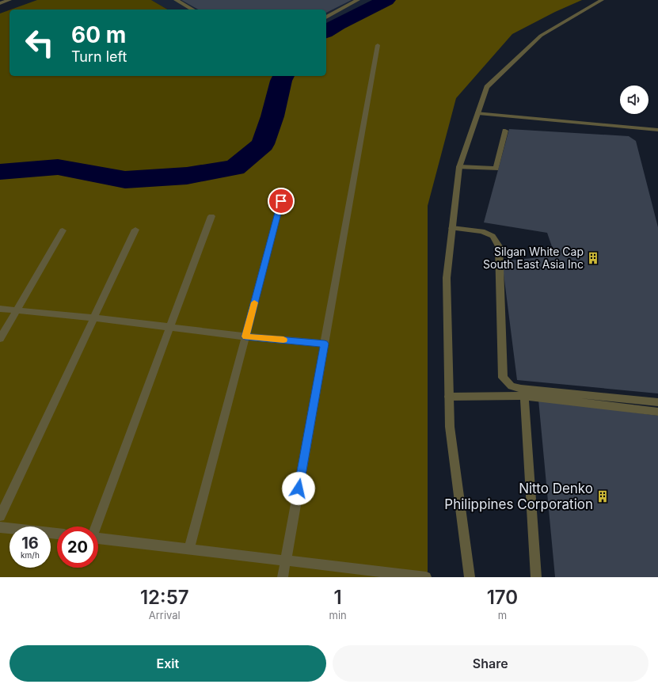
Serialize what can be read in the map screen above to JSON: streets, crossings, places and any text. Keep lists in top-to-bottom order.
{
  "places": {
    "building": ["Silgan White Cap South East Asia Inc", "Nitto Denko Philippines Corporation"]
  },
  "page": {
    "turn": ["60 m", "Turn left"],
    "speed": "16 km/h",
    "limit": "20",
    "eta": [
      "12:57",
      "Arrival",
      "1",
      "min",
      "170",
      "m"
    ],
    "buttons": ["Exit", "Share"]
  }
}
